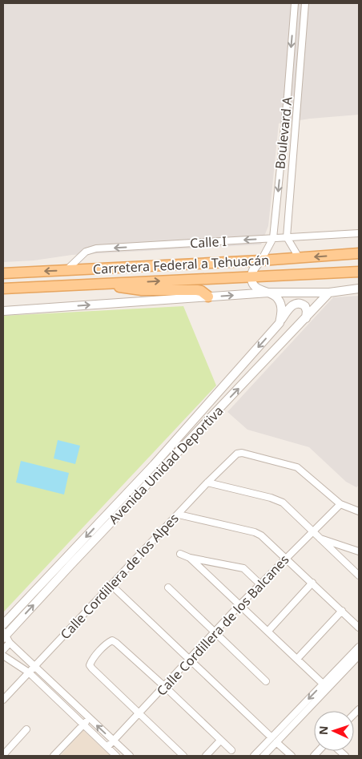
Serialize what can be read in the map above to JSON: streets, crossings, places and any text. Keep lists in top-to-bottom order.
{
  "streets": {
    "main road": ["Carretera Federal a Tehuacán"],
    "street": [
      "Boulevard A",
      "Calle I",
      "Avenida Unidad Deportiva",
      "Calle Cordillera de los Alpes",
      "Calle Cordillera de los Balcanes"
    ]
  },
  "crossings": [
    ["Boulevard A", "Calle I"],
    ["Boulevard A", "Carretera Federal a Tehuacán"],
    ["Calle I", "Carretera Federal a Tehuacán"],
    ["Calle Cordillera de los Alpes", "Calle Cordillera de los Balcanes"]
  ],
  "one_way": ["Calle I"],
  "north": "left"
}
